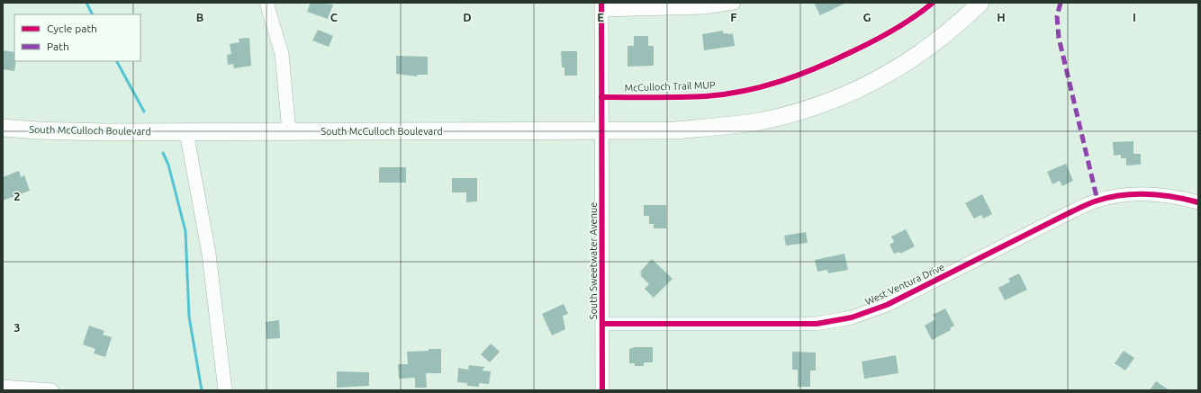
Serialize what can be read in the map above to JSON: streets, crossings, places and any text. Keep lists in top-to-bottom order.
{
  "streets": {
    "main road": ["South McCulloch Boulevard"],
    "street": ["South Sweetwater Avenue", "West Ventura Drive"],
    "cycle path": ["McCulloch Trail MUP"]
  },
  "crossings": [
    ["South McCulloch Boulevard", "South Sweetwater Avenue"],
    ["South Sweetwater Avenue", "West Ventura Drive"]
  ],
  "legend": ["Cycle path", "Path"],
  "grid": {
    "columns": [
      "B",
      "C",
      "D",
      "E",
      "F",
      "G",
      "H",
      "I"
    ],
    "rows": ["2", "3"]
  }
}
